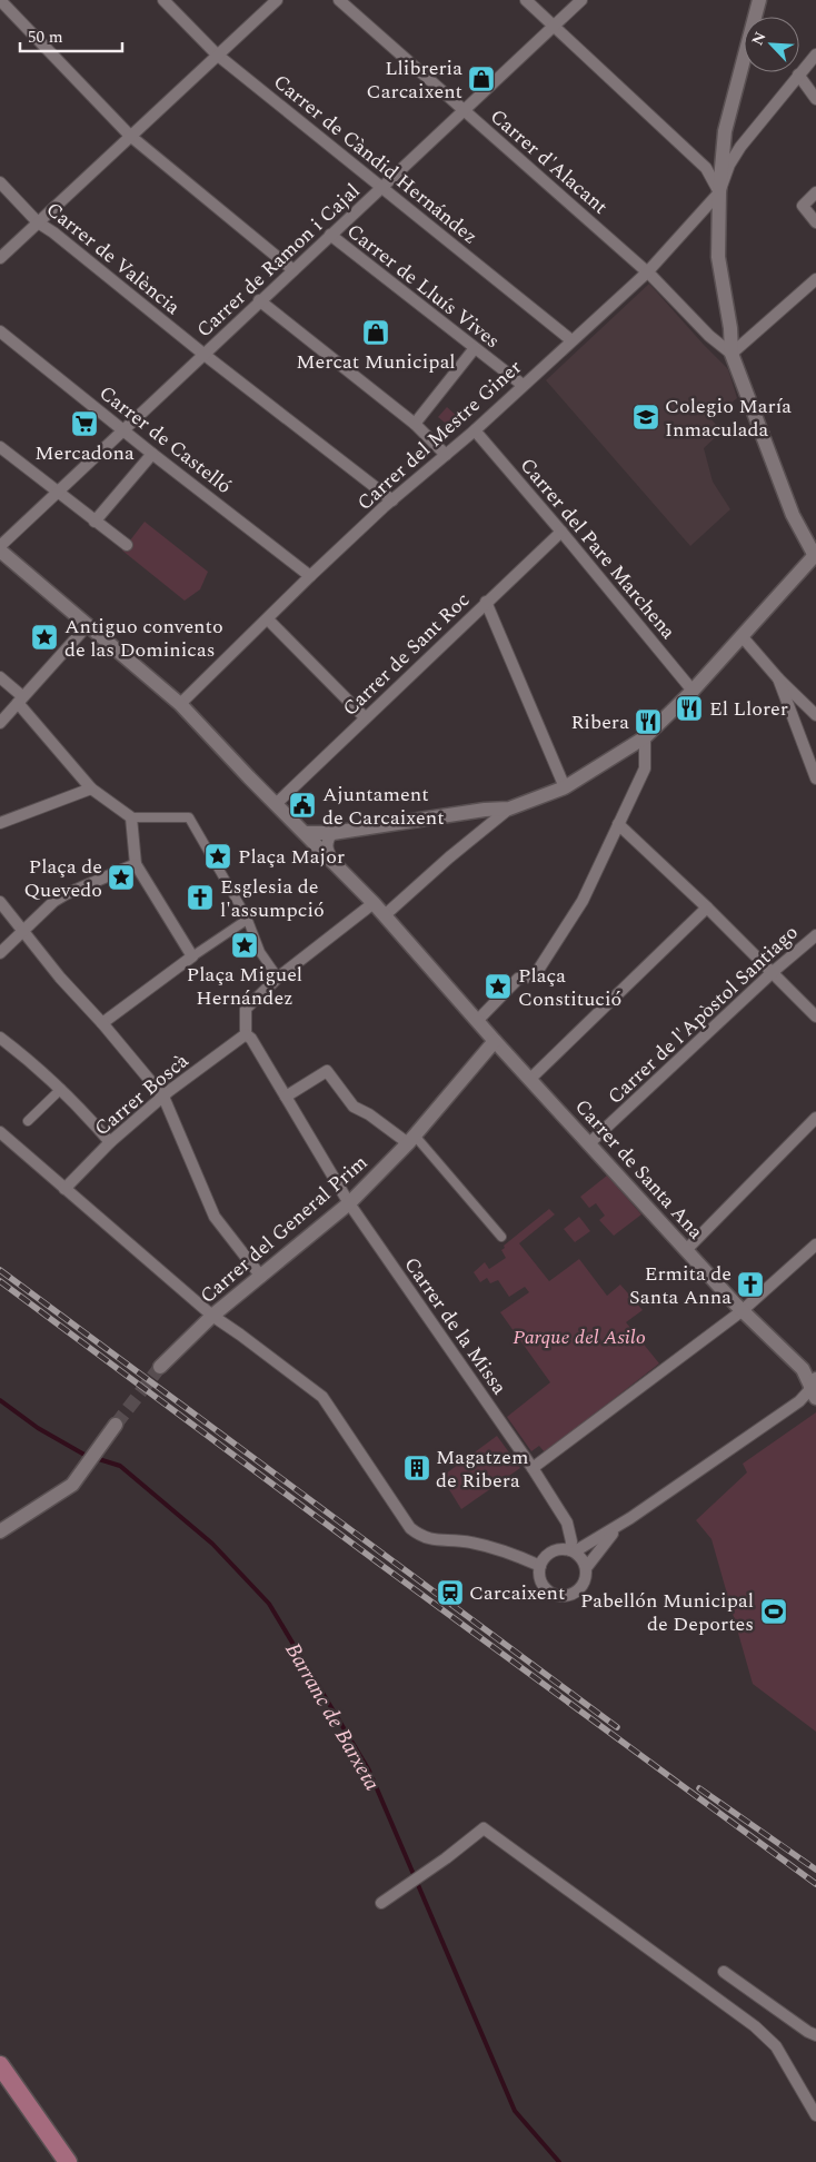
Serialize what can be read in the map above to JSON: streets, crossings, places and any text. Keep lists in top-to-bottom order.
{
  "streets": {
    "street": [
      "Carrer de Càndid Hernández",
      "Carrer d'Alacant",
      "Carrer de València",
      "Carrer de Ramon i Cajal",
      "Carrer de Lluís Vives",
      "Carrer del Mestre Giner",
      "Carrer de Castelló",
      "Carrer del Pare Marchena",
      "Carrer de Sant Roc",
      "Carrer de l'Apòstol Santiago",
      "Carrer Boscà",
      "Carrer de Santa Ana",
      "Carrer del General Prim",
      "Carrer de la Missa"
    ]
  },
  "crossings": [
    ["Carrer de Càndid Hernández", "Carrer de Ramon i Cajal"],
    ["Carrer de Càndid Hernández", "Carrer del Mestre Giner"],
    ["Carrer d'Alacant", "Carrer de Ramon i Cajal"],
    ["Carrer d'Alacant", "Carrer del Mestre Giner"],
    ["Carrer de València", "Carrer de Ramon i Cajal"],
    ["Carrer de València", "Carrer del Mestre Giner"],
    ["Carrer de Ramon i Cajal", "Carrer de Lluís Vives"],
    ["Carrer de Ramon i Cajal", "Carrer de Castelló"],
    ["Carrer de Lluís Vives", "Carrer del Mestre Giner"],
    ["Carrer del Mestre Giner", "Carrer de Castelló"],
    ["Carrer del Mestre Giner", "Carrer del Pare Marchena"],
    ["Carrer del Pare Marchena", "Carrer de Sant Roc"],
    ["Carrer de l'Apòstol Santiago", "Carrer de Santa Ana"],
    ["Carrer Boscà", "Carrer de la Missa"],
    ["Carrer de Santa Ana", "Carrer del General Prim"],
    ["Carrer del General Prim", "Carrer de la Missa"]
  ],
  "water": ["Barranc de Barxeta"],
  "parks": ["Parque del Asilo"],
  "places": {
    "shop": ["Llibreria Carcaixent", "Mercat Municipal"],
    "school or university": ["Colegio María Inmaculada"],
    "supermarket": ["Mercadona"],
    "place": [
      "Antiguo convento de las Dominicas",
      "Plaça Major",
      "Plaça de Quevedo",
      "Plaça Miguel Hernández",
      "Plaça Constitució"
    ],
    "restaurant": ["El Llorer", "Ribera"],
    "public building": ["Ajuntament de Carcaixent"],
    "church": ["Esglesia de l'assumpció", "Ermita de Santa Anna"],
    "building": ["Magatzem de Ribera"],
    "station": ["Carcaixent"],
    "sports": ["Pabellón Municipal de Deportes"]
  },
  "scale_bar": "50 m",
  "north": "top left"
}
